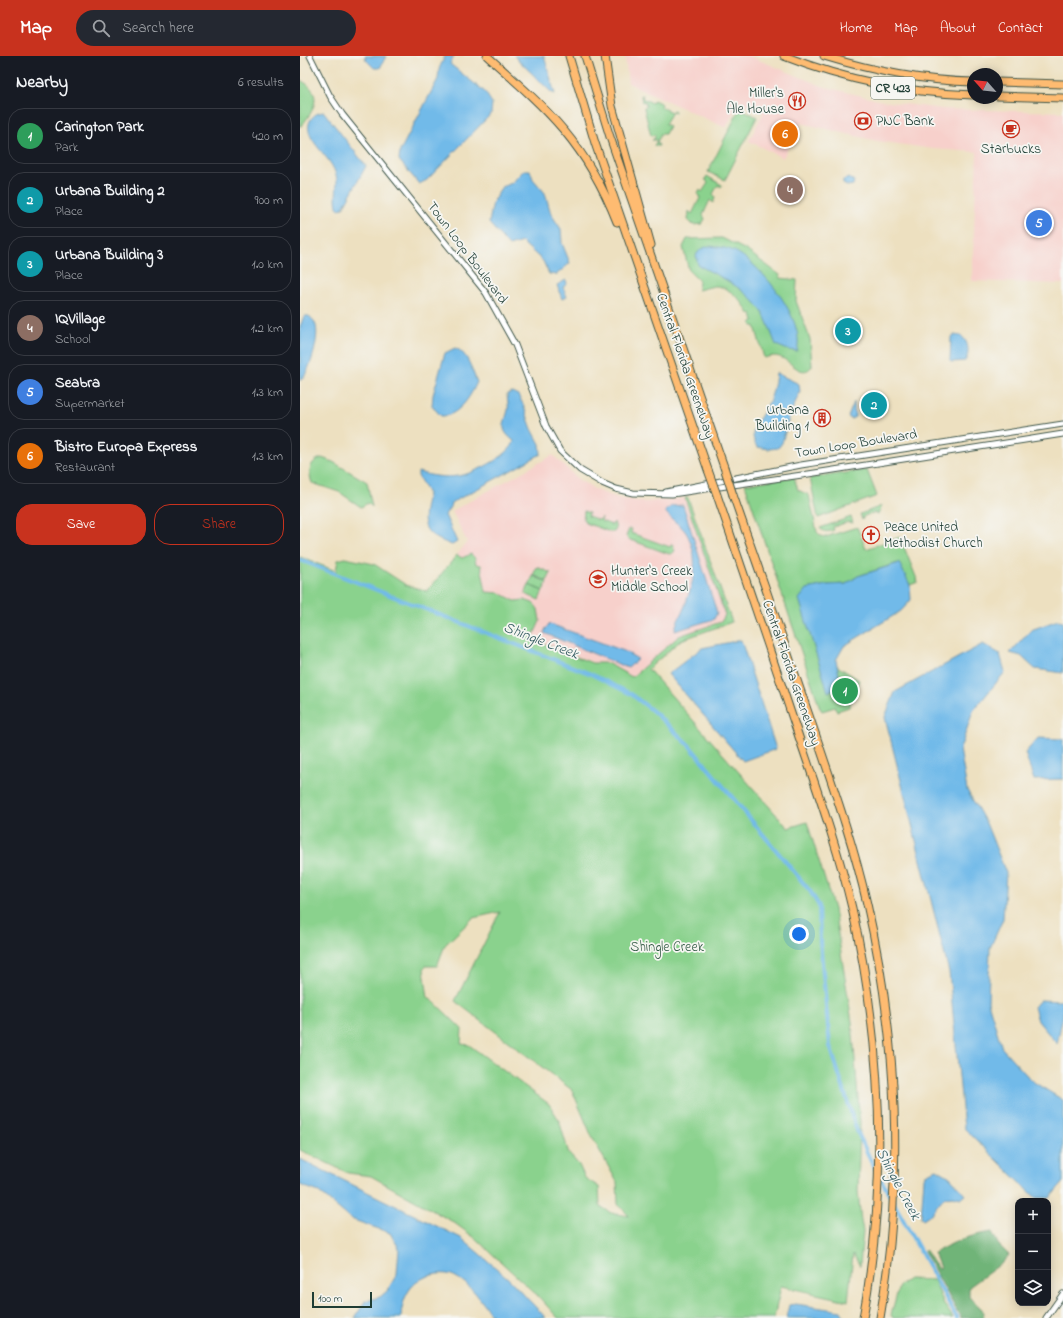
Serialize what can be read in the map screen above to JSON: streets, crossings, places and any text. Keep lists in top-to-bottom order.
{
  "streets": {
    "highway": ["CR 423", "Central Florida GreeneWay"],
    "street": ["Town Loop Boulevard"]
  },
  "water": ["Shingle Creek"],
  "parks": ["Shingle Creek"],
  "places": {
    "restaurant": ["Miller's Ale House"],
    "bank": ["PNC Bank"],
    "cafe": ["Starbucks"],
    "building": ["Urbana Building 1"],
    "church": ["Peace United Methodist Church"],
    "school or university": ["Hunter's Creek Middle School"]
  },
  "scale_bar": "100 m",
  "north": "top left",
  "page": {
    "header": "Map",
    "search": "Search here",
    "nav": [
      "Home",
      "Map",
      "About",
      "Contact"
    ],
    "heading": ["Nearby", "6 results"],
    "list": [
      {
        "mark": "1",
        "name": "Carington Park",
        "note": "Park",
        "value": "420 m"
      },
      {
        "mark": "2",
        "name": "Urbana Building 2",
        "note": "Place",
        "value": "900 m"
      },
      {
        "mark": "3",
        "name": "Urbana Building 3",
        "note": "Place",
        "value": "1.0 km"
      },
      {
        "mark": "4",
        "name": "IQVillage",
        "note": "School",
        "value": "1.2 km"
      },
      {
        "mark": "5",
        "name": "Seabra",
        "note": "Supermarket",
        "value": "1.3 km"
      },
      {
        "mark": "6",
        "name": "Bistro Europa Express",
        "note": "Restaurant",
        "value": "1.3 km"
      }
    ],
    "pins": [
      "6",
      "4",
      "5",
      "3",
      "2",
      "1"
    ],
    "buttons": ["Save", "Share"],
    "map_buttons": ["+", "−"],
    "scale": "100 m"
  }
}
